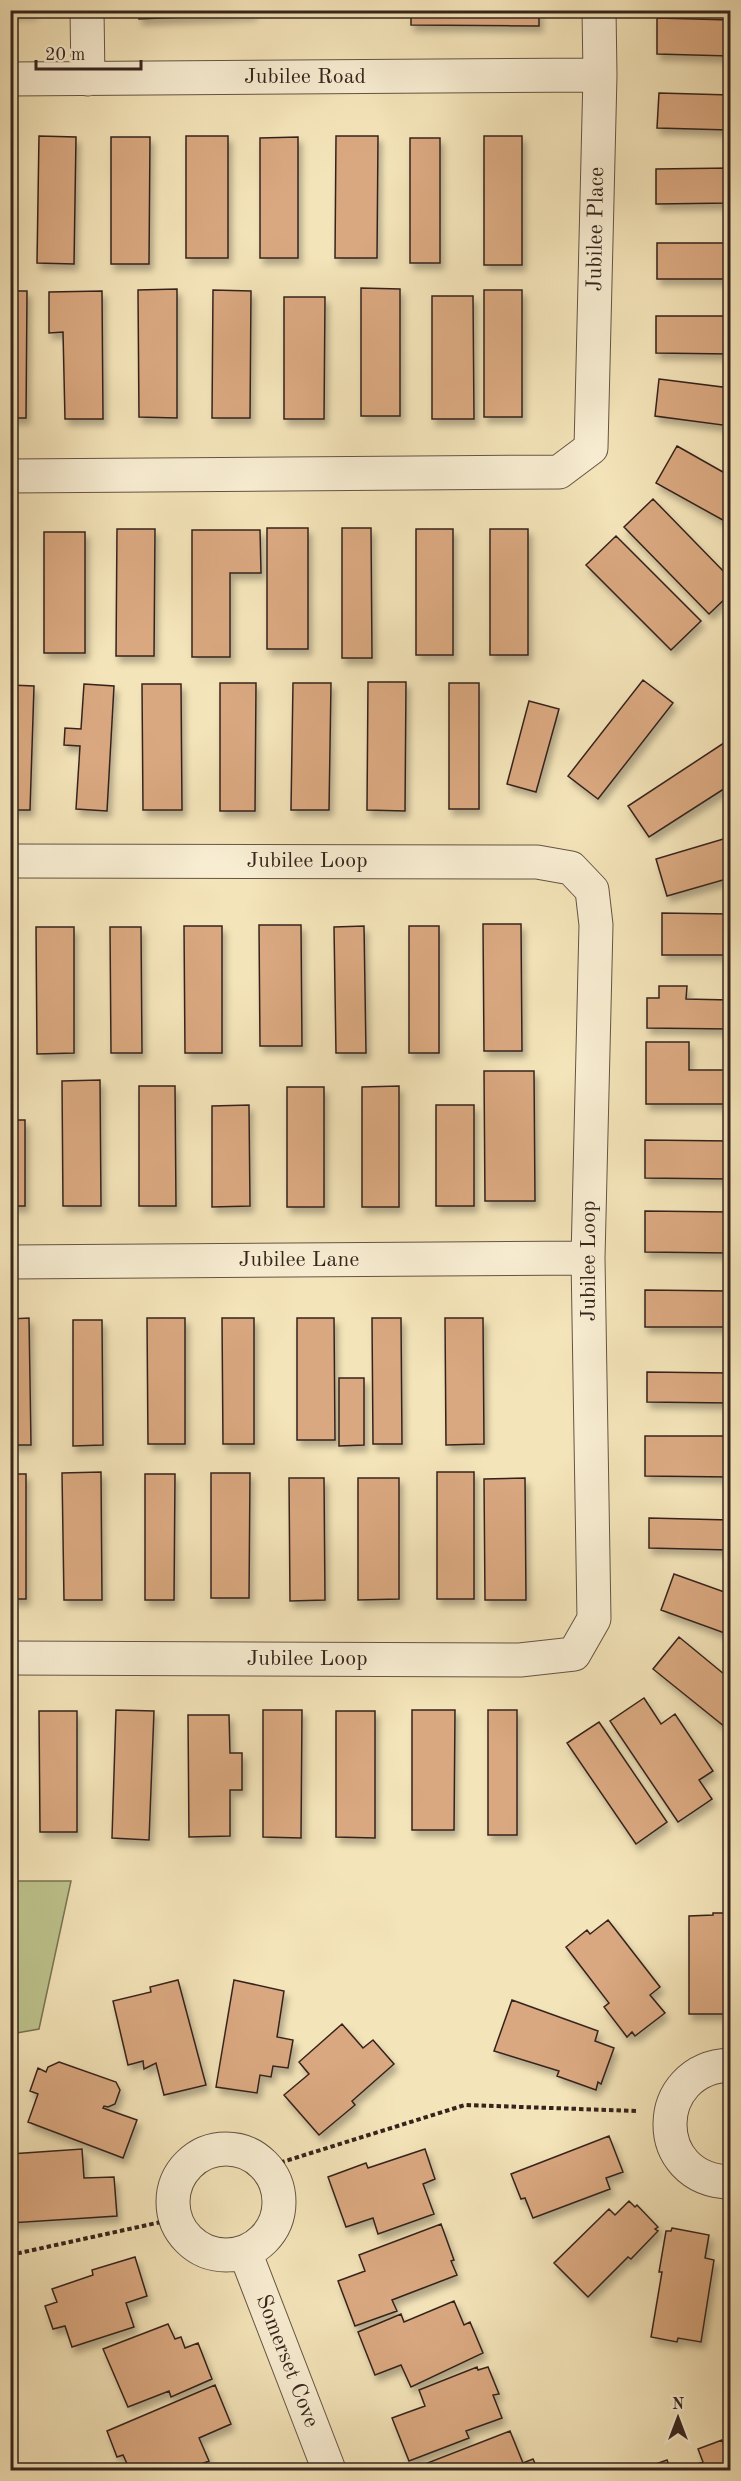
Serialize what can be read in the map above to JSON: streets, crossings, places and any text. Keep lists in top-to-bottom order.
{
  "streets": {
    "street": [
      "Jubilee Road",
      "Jubilee Place",
      "Jubilee Loop",
      "Jubilee Lane",
      "Somerset Cove"
    ]
  },
  "crossings": [
    ["Jubilee Road", "Jubilee Place"],
    ["Jubilee Loop", "Jubilee Lane"]
  ],
  "scale_bar": "20 m",
  "north": "top"
}
